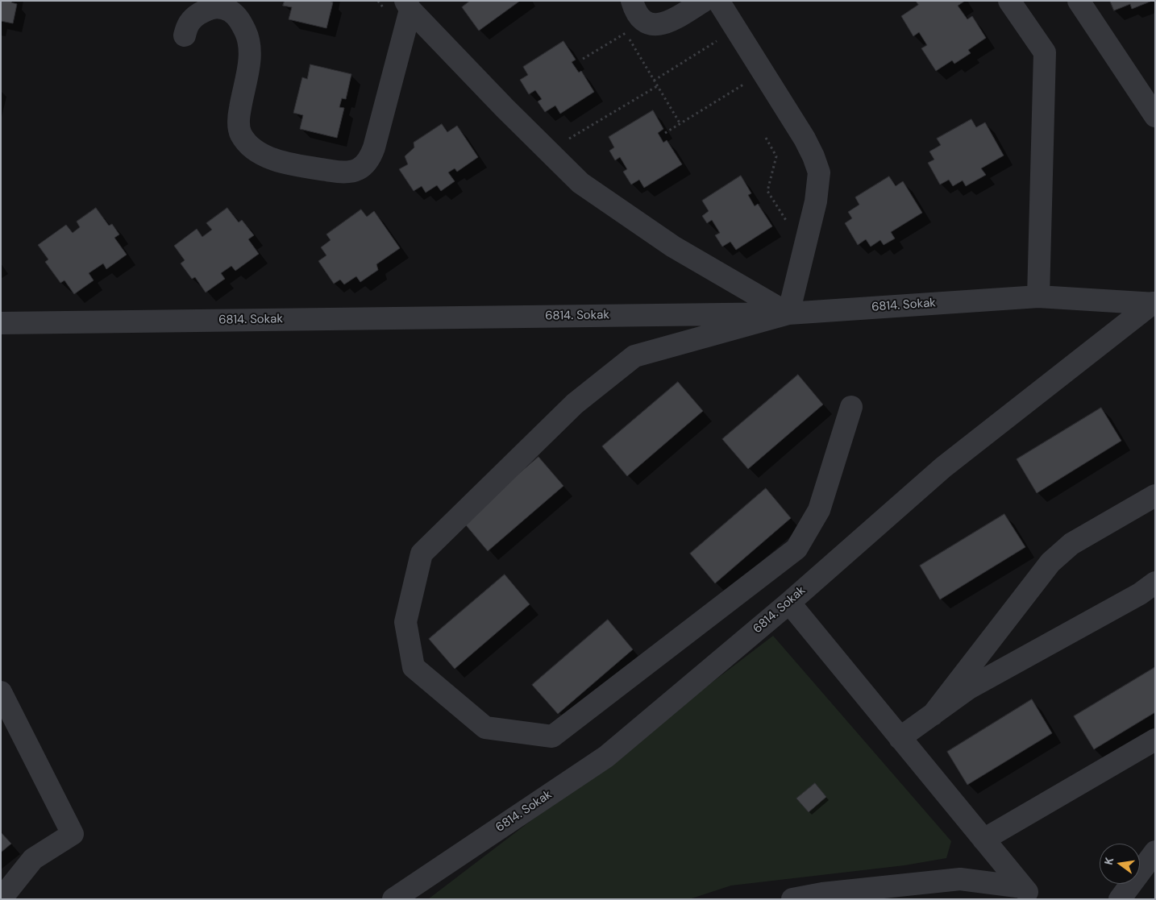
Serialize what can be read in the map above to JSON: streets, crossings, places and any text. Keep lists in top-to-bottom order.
{
  "streets": {
    "street": ["6814. Sokak"]
  },
  "north": "left"
}
